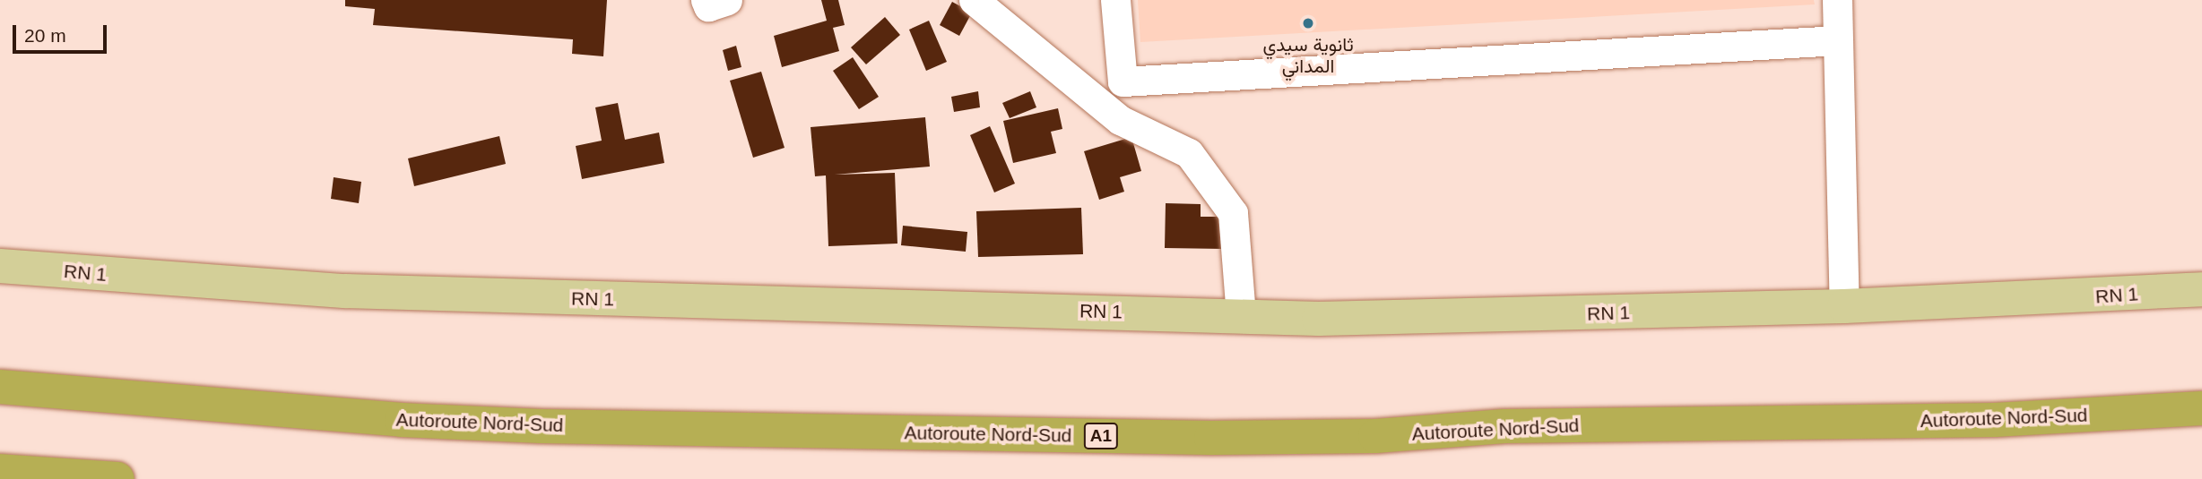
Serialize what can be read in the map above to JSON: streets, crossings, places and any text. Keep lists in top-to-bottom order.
{
  "streets": {
    "highway": ["Autoroute Nord-Sud", "A1"],
    "main road": ["RN 1"]
  },
  "places": ["ثانوية سيدي المداني"],
  "scale_bar": "20 m"
}
